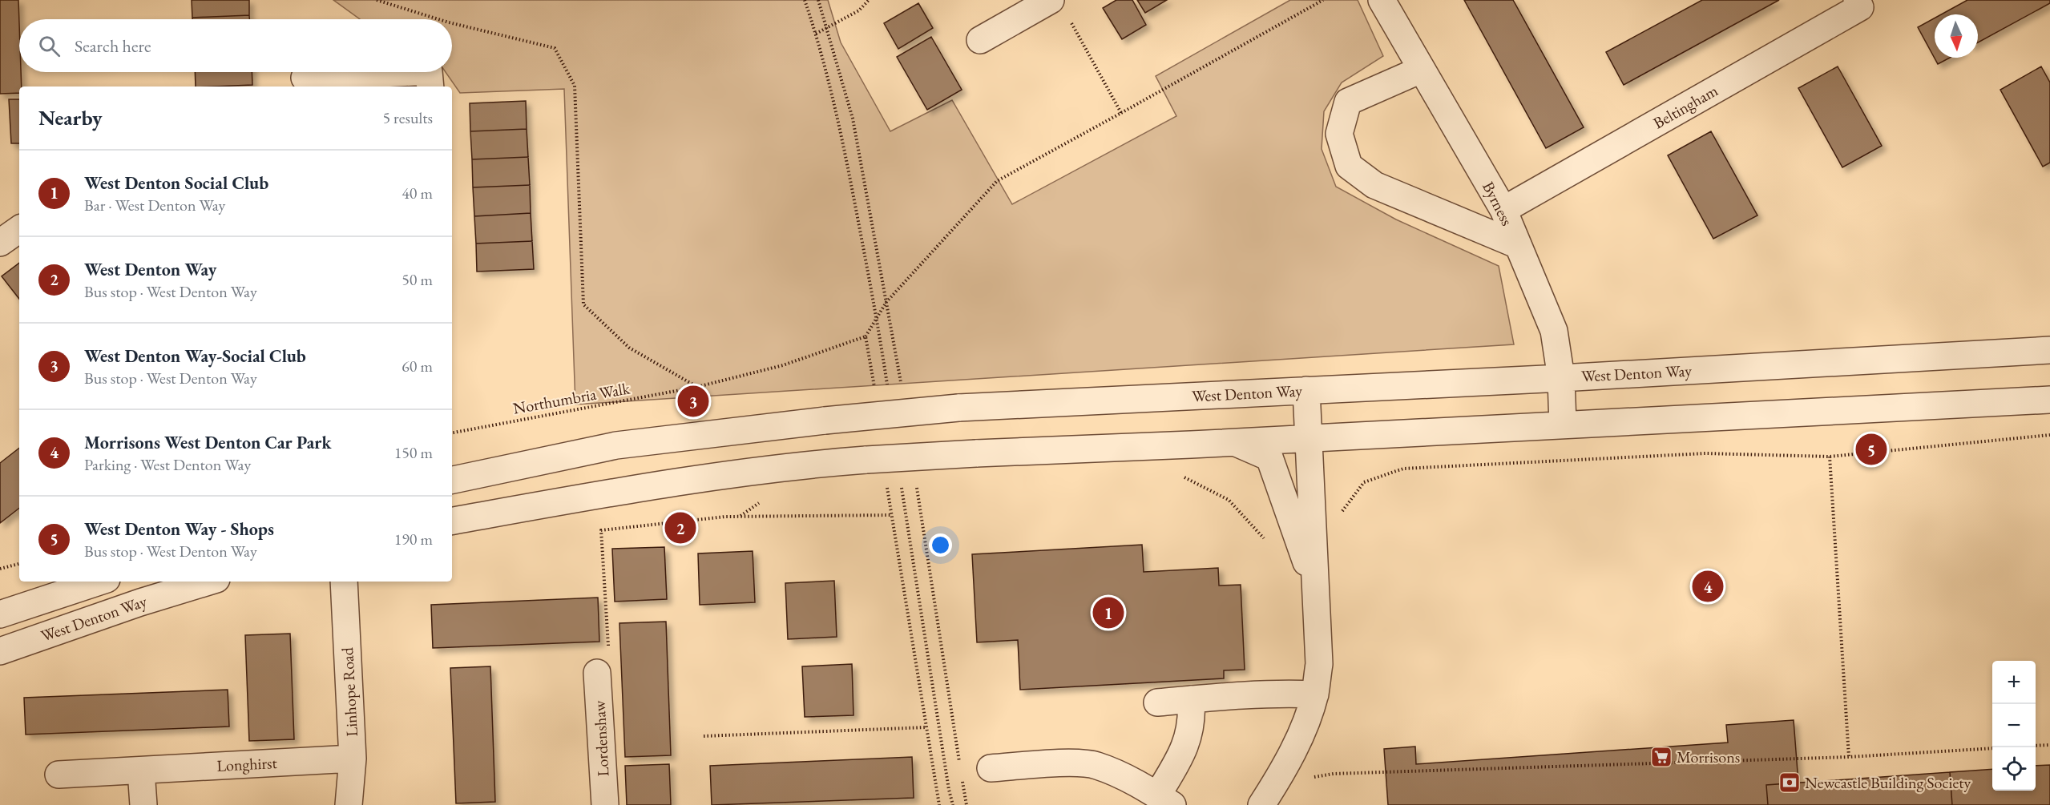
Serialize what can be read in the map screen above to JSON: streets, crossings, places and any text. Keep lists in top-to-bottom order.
{
  "streets": {
    "street": [
      "Beltingham",
      "Byrness",
      "West Denton Way",
      "Linhope Road",
      "Lordenshaw",
      "Longhirst"
    ],
    "path": ["Northumbria Walk"]
  },
  "crossings": [
    ["Beltingham", "Byrness"],
    ["Byrness", "West Denton Way"],
    ["Linhope Road", "Longhirst"]
  ],
  "places": {
    "supermarket": ["Morrisons"],
    "bank": ["Newcastle Building Society"]
  },
  "north": "bottom",
  "page": {
    "search": "Search here",
    "heading": ["Nearby", "5 results"],
    "list": [
      {
        "mark": "1",
        "name": "West Denton Social Club",
        "note": "Bar · West Denton Way",
        "value": "40 m"
      },
      {
        "mark": "2",
        "name": "West Denton Way",
        "note": "Bus stop · West Denton Way",
        "value": "50 m"
      },
      {
        "mark": "3",
        "name": "West Denton Way-Social Club",
        "note": "Bus stop · West Denton Way",
        "value": "60 m"
      },
      {
        "mark": "4",
        "name": "Morrisons West Denton Car Park",
        "note": "Parking · West Denton Way",
        "value": "150 m"
      },
      {
        "mark": "5",
        "name": "West Denton Way - Shops",
        "note": "Bus stop · West Denton Way",
        "value": "190 m"
      }
    ],
    "pins": [
      "3",
      "5",
      "2",
      "4",
      "1"
    ],
    "map_buttons": ["+", "−"]
  }
}
